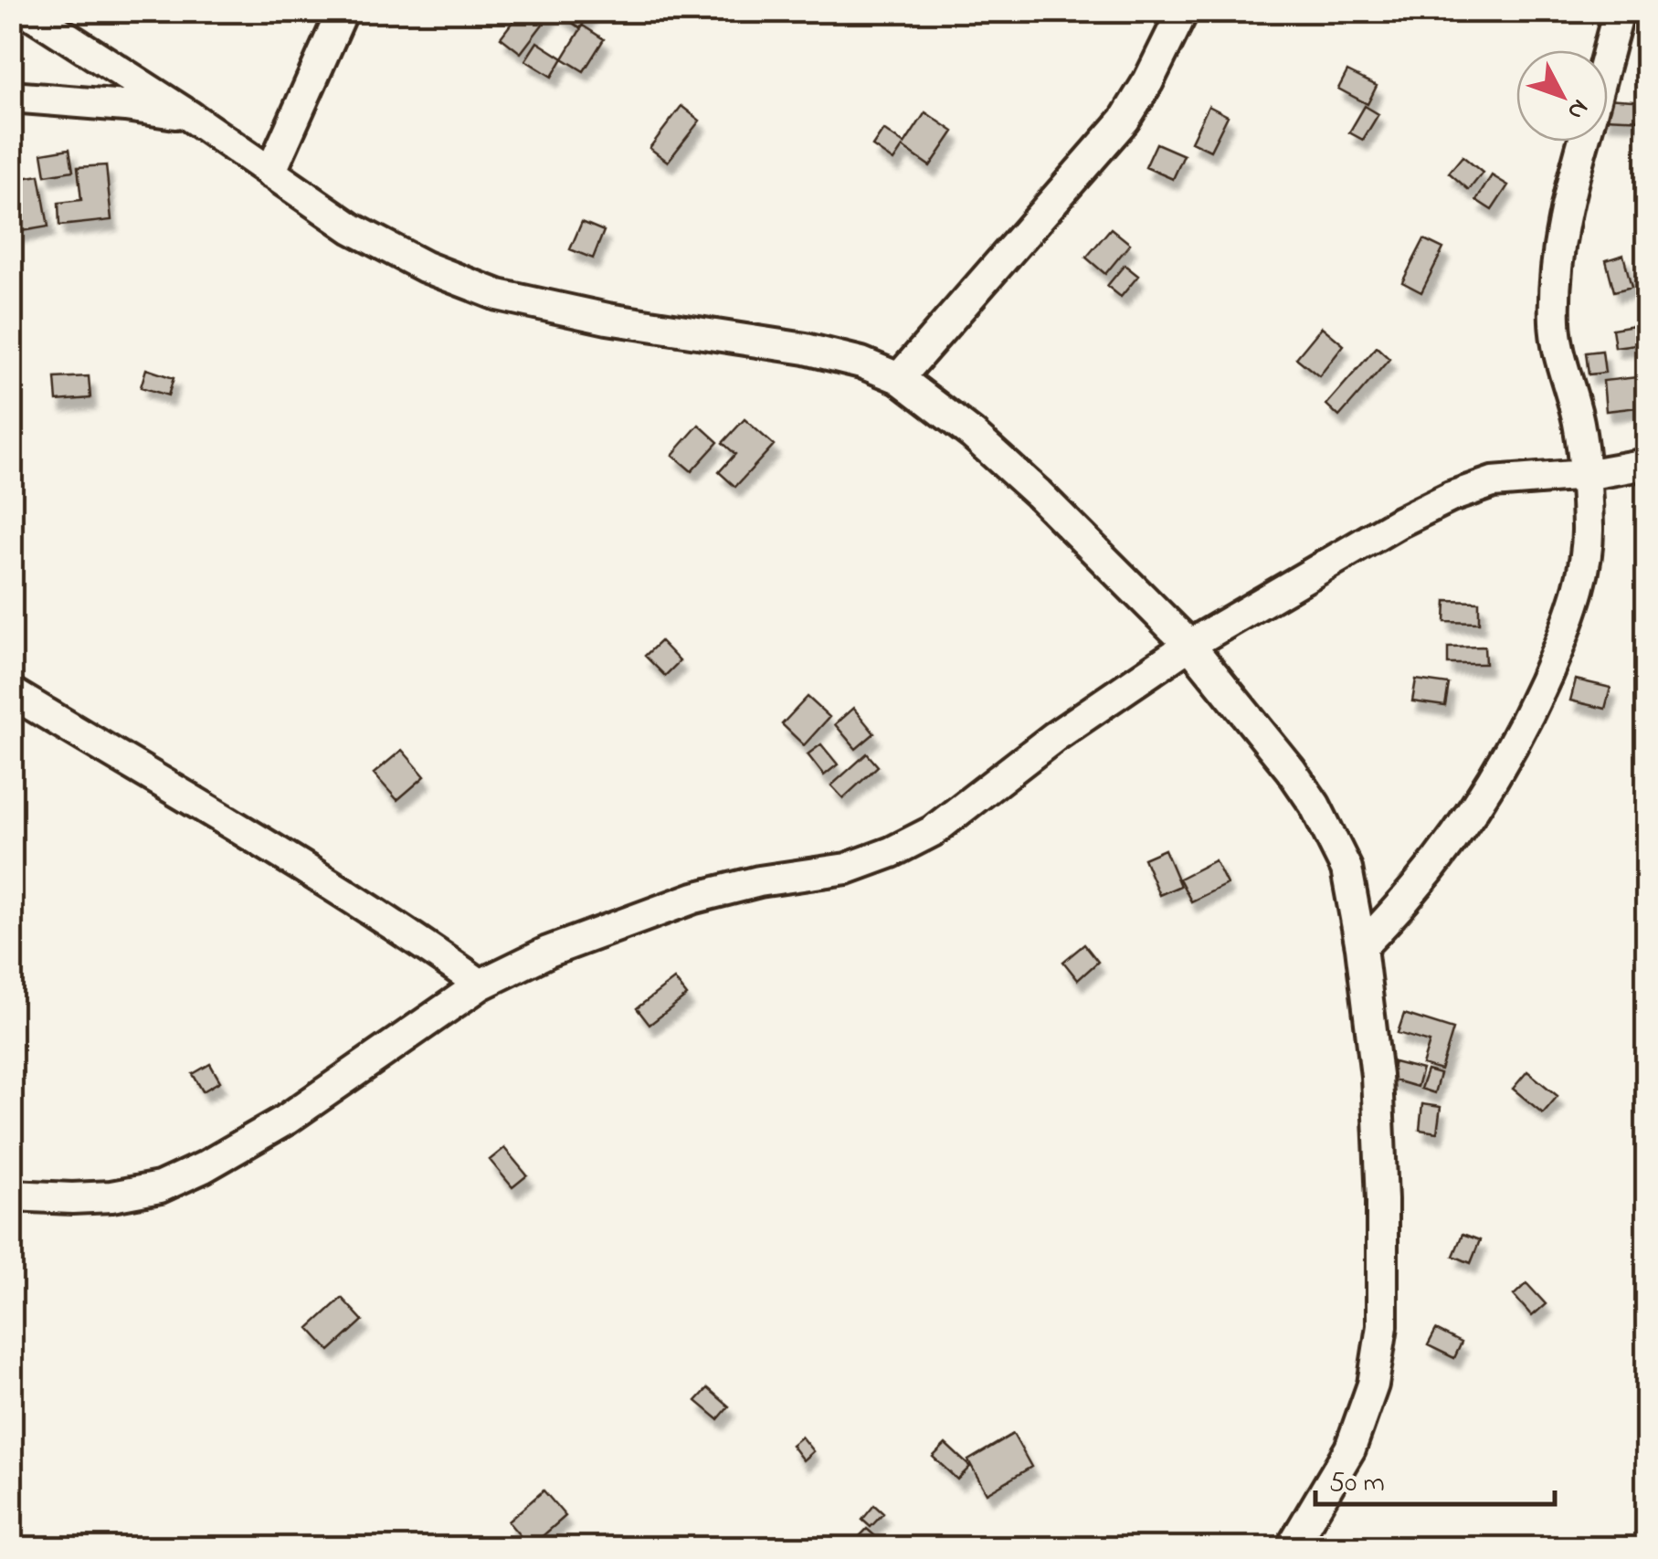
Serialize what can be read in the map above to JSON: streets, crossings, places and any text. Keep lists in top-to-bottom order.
{
  "scale_bar": "50 m",
  "north": "bottom right"
}
